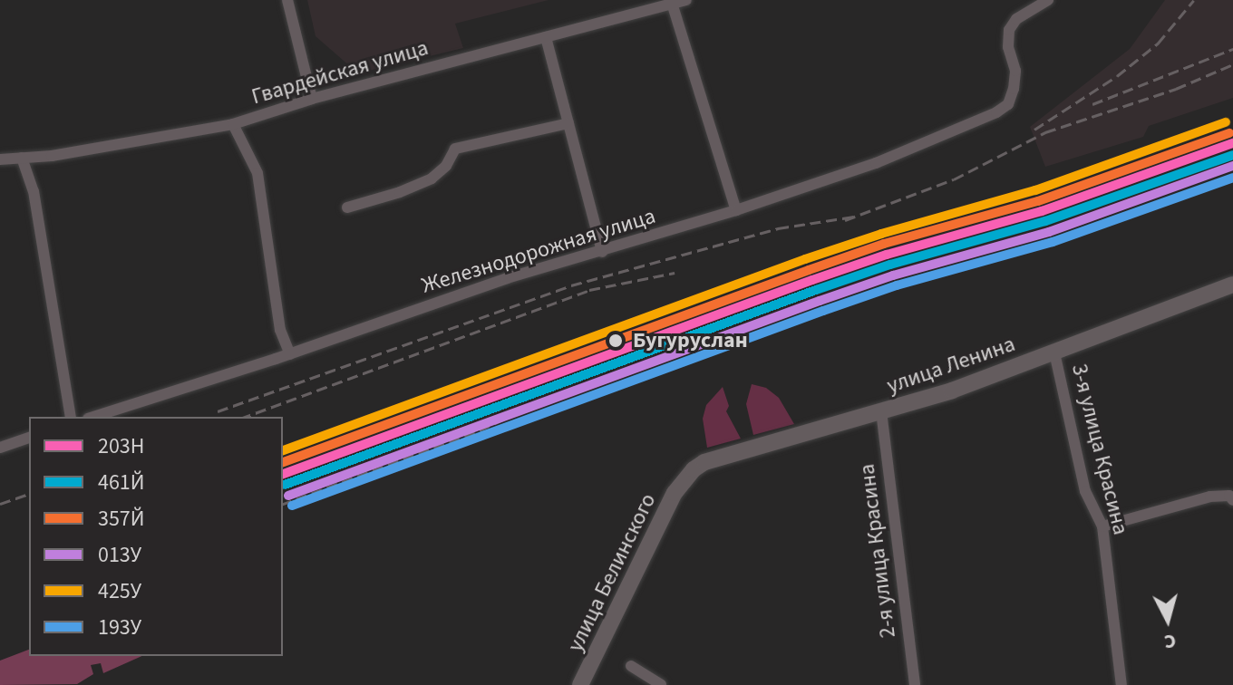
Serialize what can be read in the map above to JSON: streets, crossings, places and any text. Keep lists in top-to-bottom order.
{
  "streets": {
    "main road": ["улица Ленина", "улица Белинского"],
    "street": [
      "Гвардейская улица",
      "Железнодорожная улица",
      "3-я улица Красина",
      "2-я улица Красина"
    ]
  },
  "crossings": [
    ["улица Ленина", "3-я улица Красина"],
    ["улица Ленина", "2-я улица Красина"],
    ["улица Ленина", "улица Белинского"]
  ],
  "places": ["Бугуруслан"],
  "lines": [
    "transit line 425У",
    "transit line 357Й",
    "transit line 203Н",
    "transit line 461Й",
    "transit line 013У",
    "transit line 193У"
  ],
  "legend": [
    "203Н",
    "461Й",
    "357Й",
    "013У",
    "425У",
    "193У"
  ],
  "north": "bottom"
}
